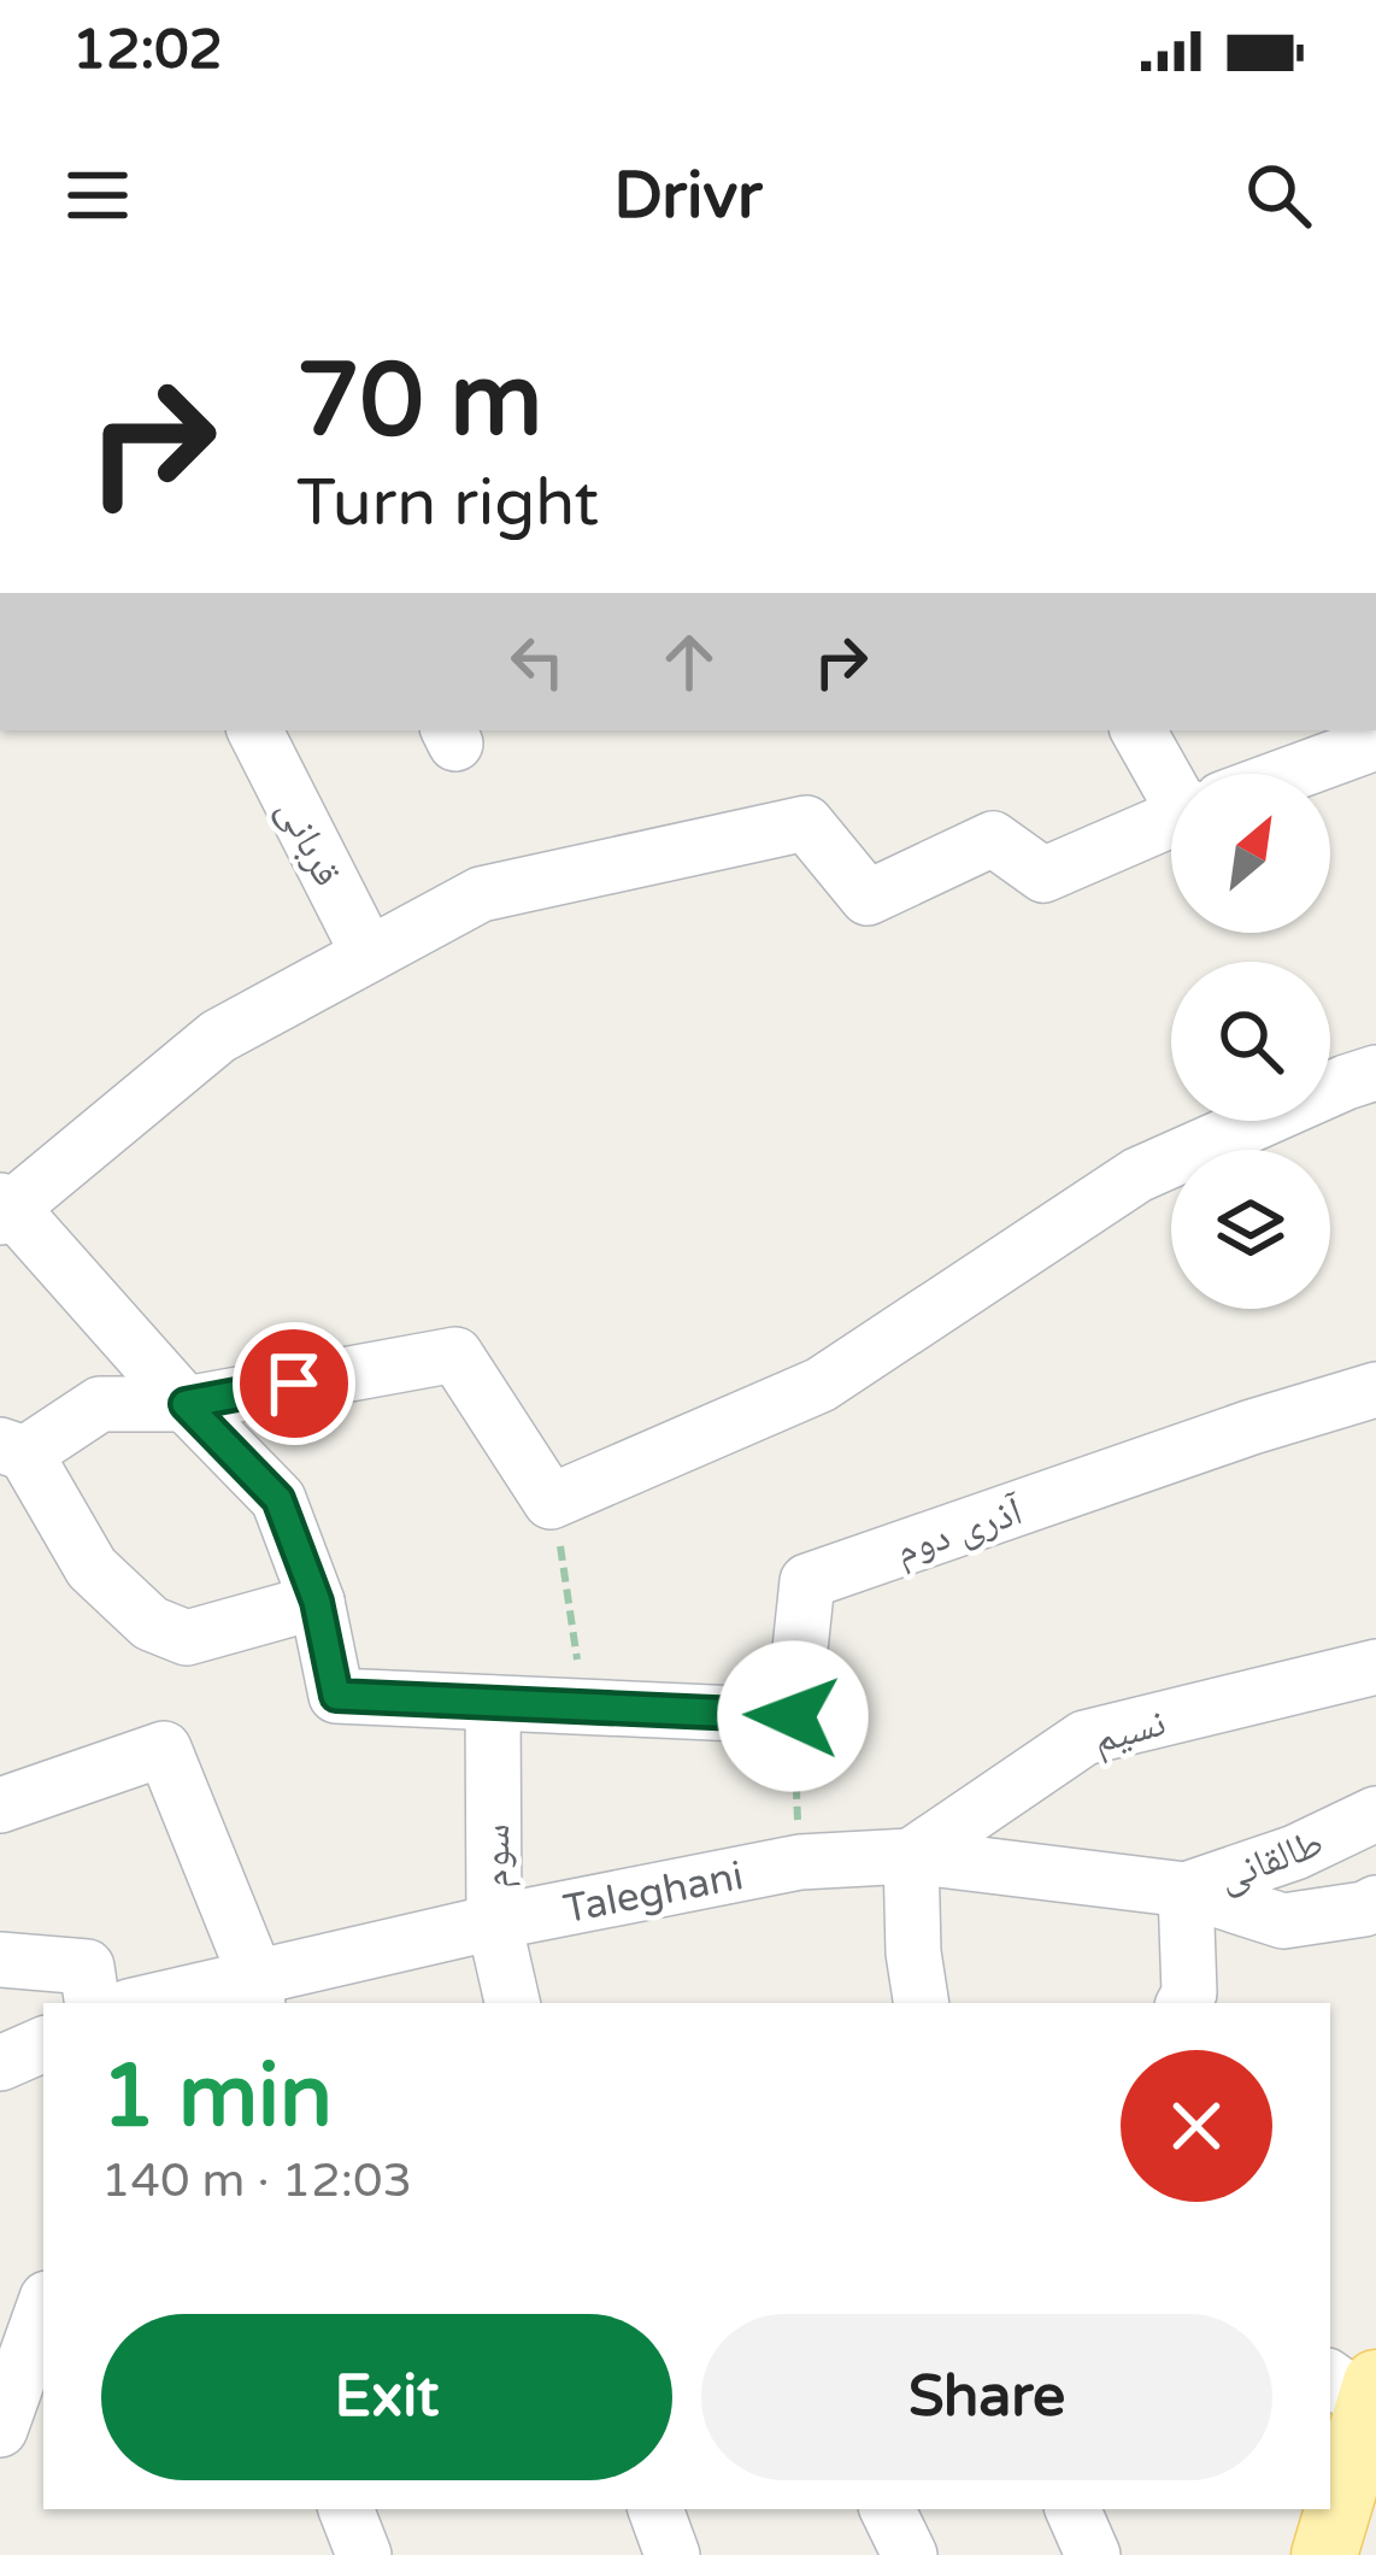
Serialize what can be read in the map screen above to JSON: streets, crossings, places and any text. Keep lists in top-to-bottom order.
{
  "streets": {
    "street": [
      "قربانی",
      "آذری دوم",
      "نسیم",
      "سوم",
      "طالقانی",
      "Taleghani"
    ]
  },
  "crossings": [
    ["نسیم", "Taleghani"],
    ["سوم", "Taleghani"],
    ["طالقانی", "Taleghani"]
  ],
  "north": "top right",
  "page": {
    "status": "12:02",
    "header": "Drivr",
    "turn": ["70 m", "Turn right"],
    "heading": ["1 min", "140 m · 12:03"],
    "buttons": ["Exit", "Share"]
  }
}
